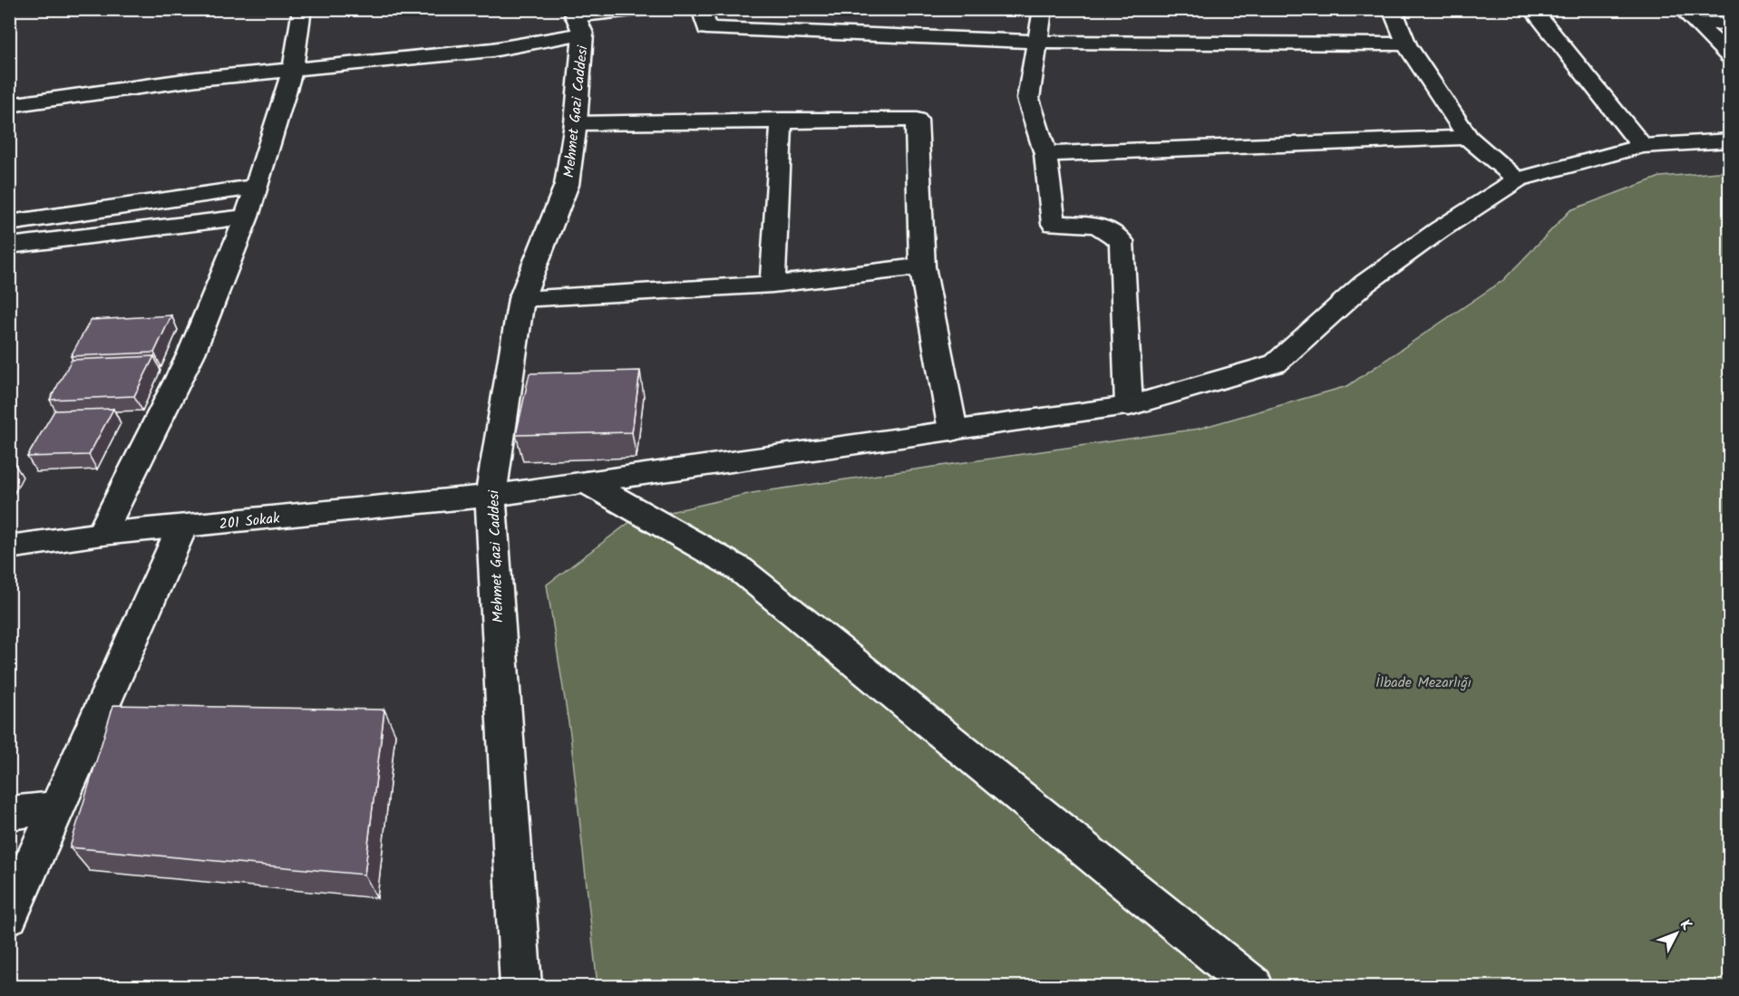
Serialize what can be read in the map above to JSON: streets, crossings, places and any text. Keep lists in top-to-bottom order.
{
  "streets": {
    "street": ["Mehmet Gazi Caddesi", "201 Sokak"]
  },
  "crossings": [
    ["Mehmet Gazi Caddesi", "201 Sokak"]
  ],
  "parks": ["İlbade Mezarlığı"],
  "north": "top right"
}
